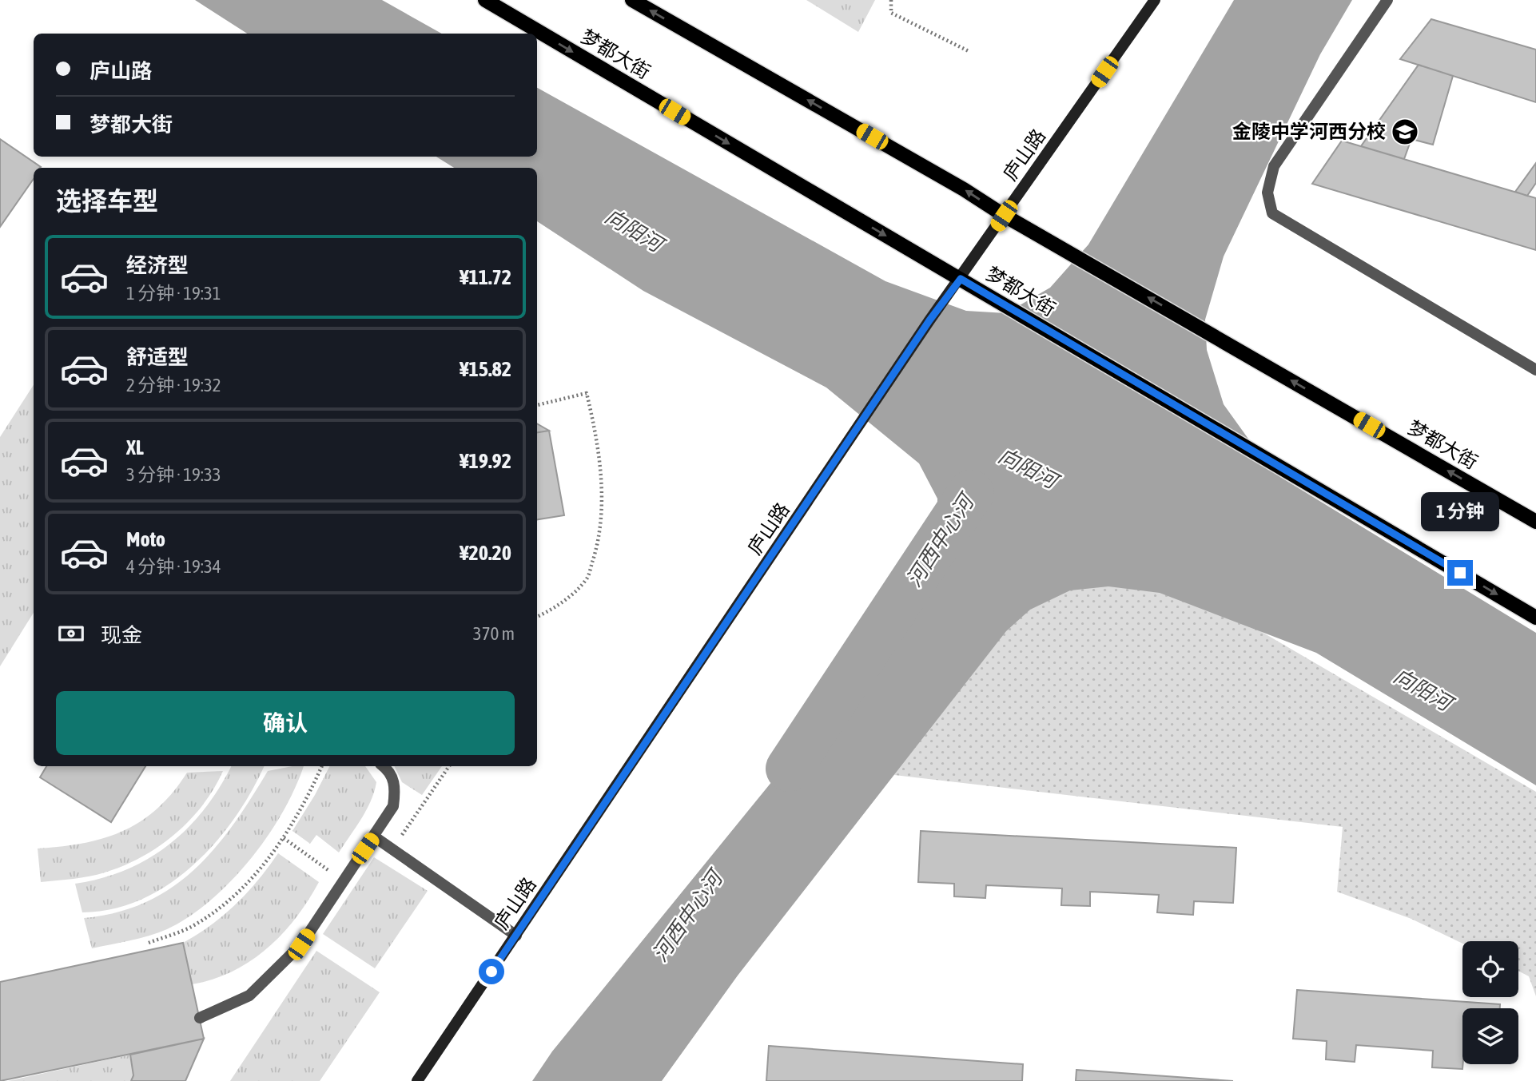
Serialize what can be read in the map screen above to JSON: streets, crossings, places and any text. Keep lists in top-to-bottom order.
{
  "streets": {
    "main road": ["梦都大街", "庐山路"]
  },
  "crossings": [
    ["梦都大街", "庐山路"]
  ],
  "water": ["向阳河", "河西中心河"],
  "places": {
    "school or university": ["金陵中学河西分校"]
  },
  "page": {
    "banner": ["庐山路", "梦都大街"],
    "heading": "选择车型",
    "list": [
      {
        "name": "经济型",
        "note": "1 分钟 · 19:31",
        "value": "¥11.72"
      },
      {
        "name": "舒适型",
        "note": "2 分钟 · 19:32",
        "value": "¥15.82"
      },
      {
        "name": "XL",
        "note": "3 分钟 · 19:33",
        "value": "¥19.92"
      },
      {
        "name": "Moto",
        "note": "4 分钟 · 19:34",
        "value": "¥20.20"
      }
    ],
    "bubble": "1 分钟",
    "pay": ["现金", "370 m"],
    "buttons": "确认"
  }
}
